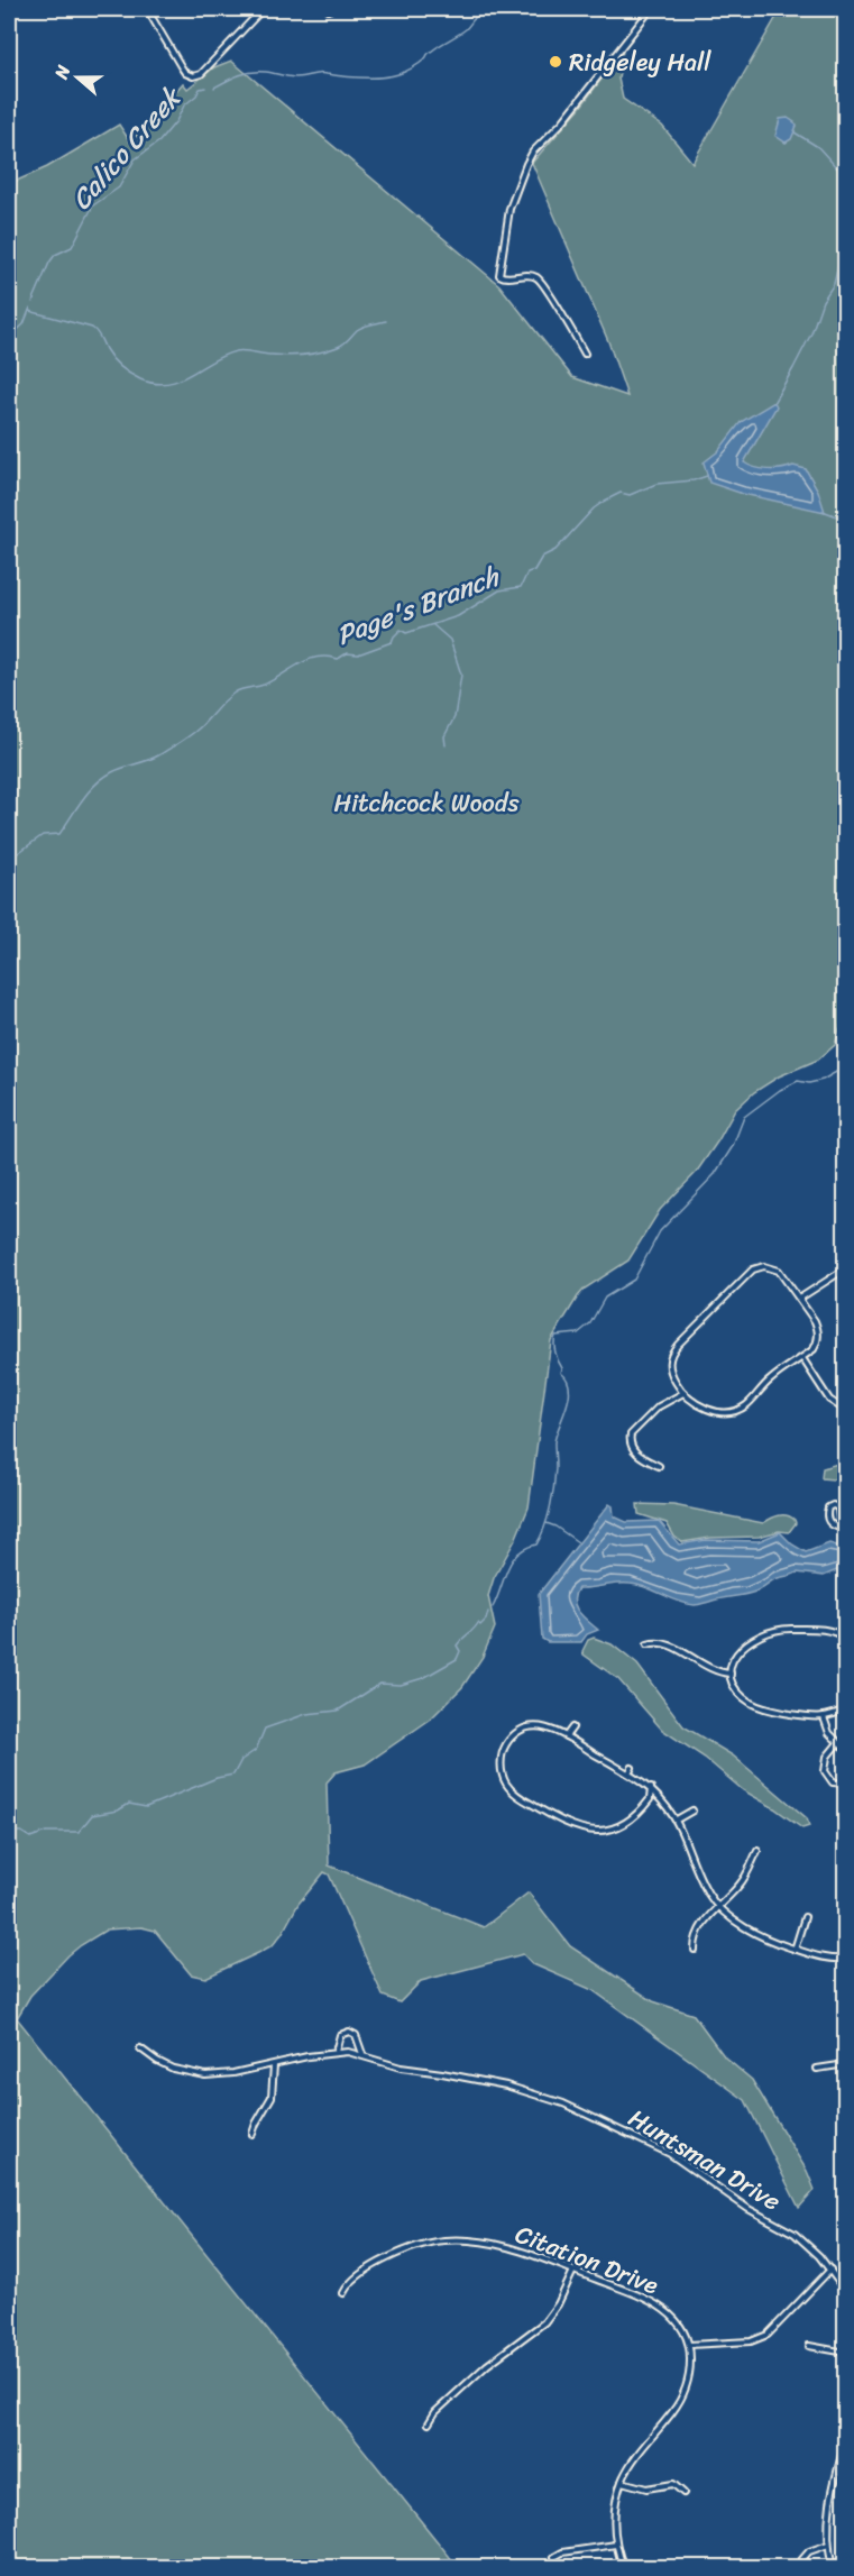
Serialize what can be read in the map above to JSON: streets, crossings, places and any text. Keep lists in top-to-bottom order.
{
  "streets": {
    "street": ["Huntsman Drive", "Citation Drive"]
  },
  "water": ["Calico Creek", "Page's Branch"],
  "parks": ["Hitchcock Woods"],
  "places": ["Ridgeley Hall"],
  "north": "left"
}
